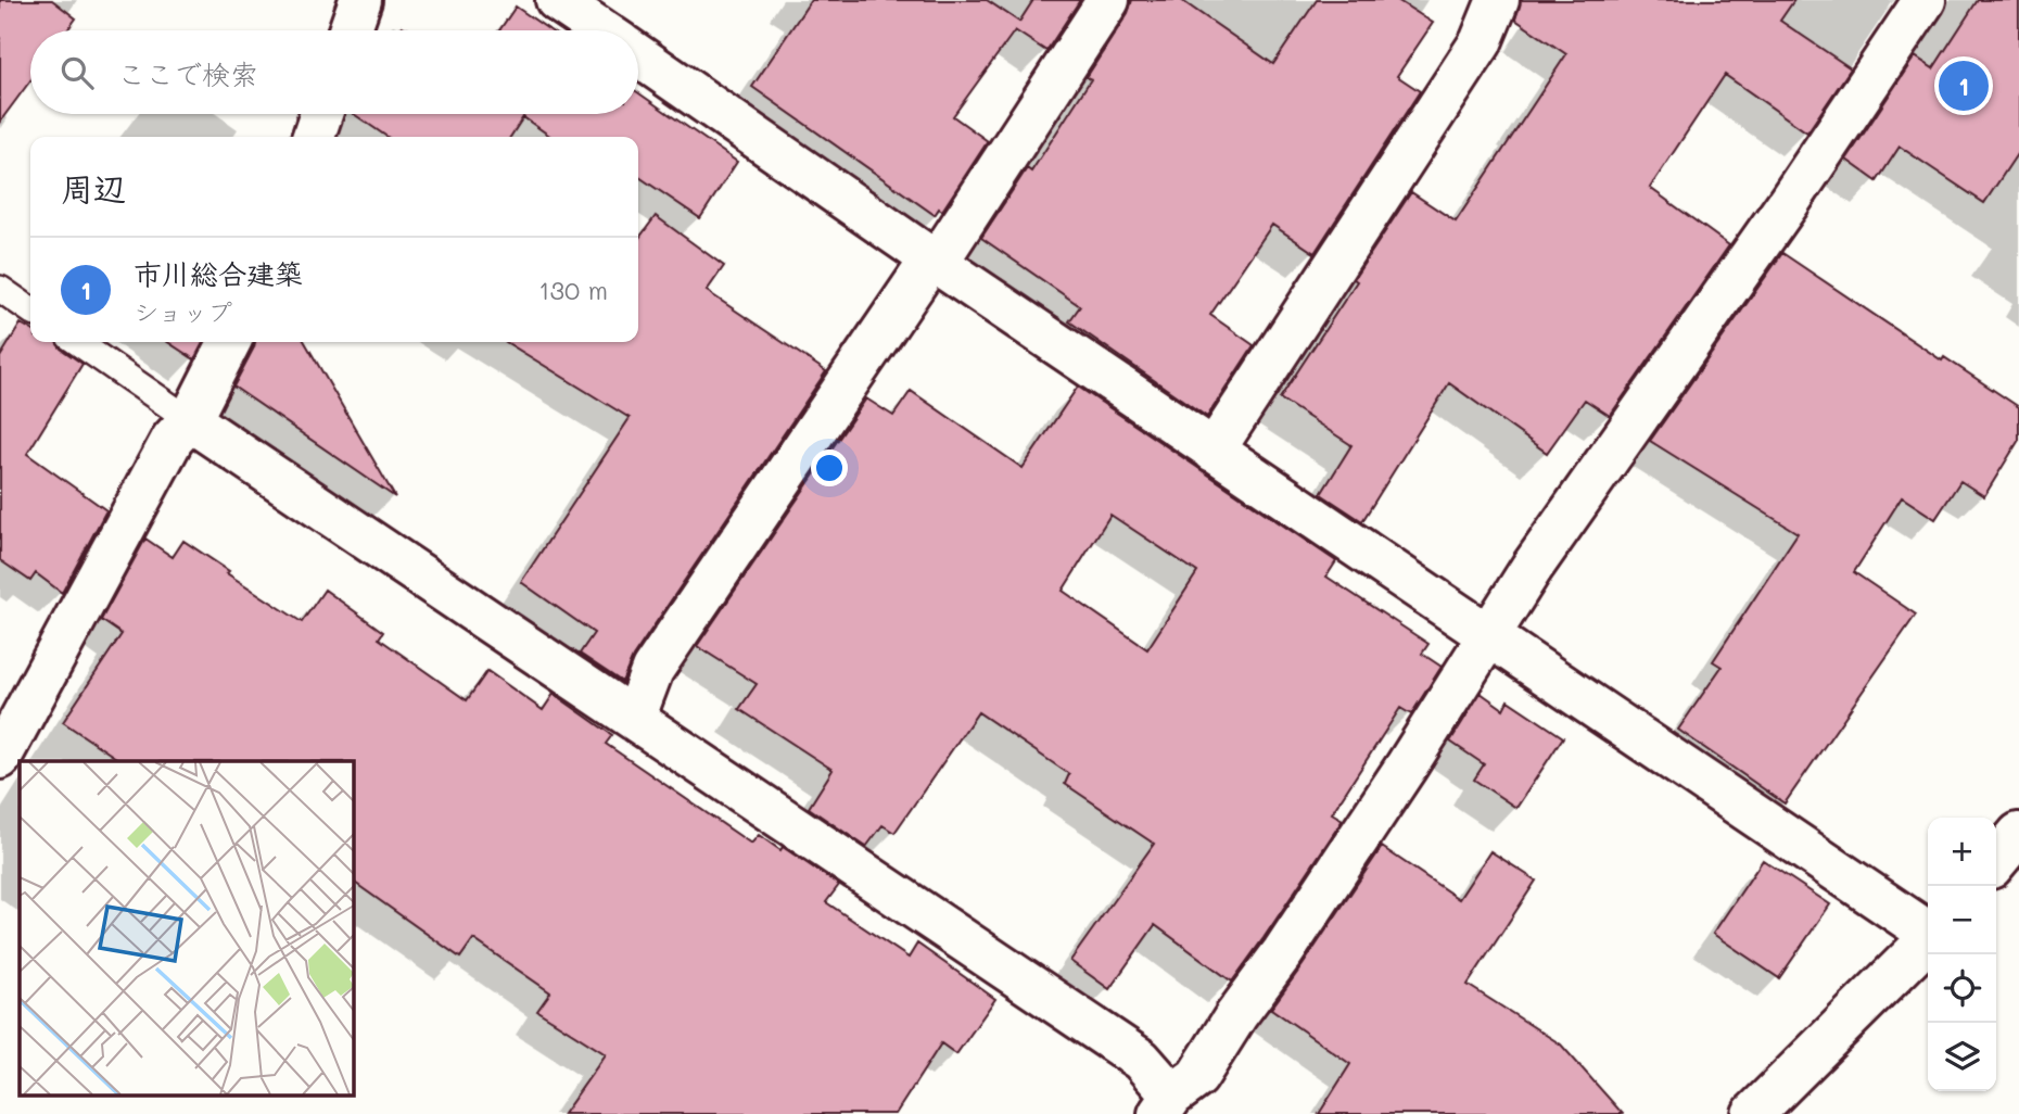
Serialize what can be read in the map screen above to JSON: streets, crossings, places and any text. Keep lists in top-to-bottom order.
{
  "page": {
    "search": "ここで検索",
    "pins": "1",
    "heading": "周辺",
    "list": [
      {
        "mark": "1",
        "name": "市川総合建築",
        "note": "ショップ",
        "value": "130 m"
      }
    ],
    "map_buttons": ["+", "−"]
  }
}
